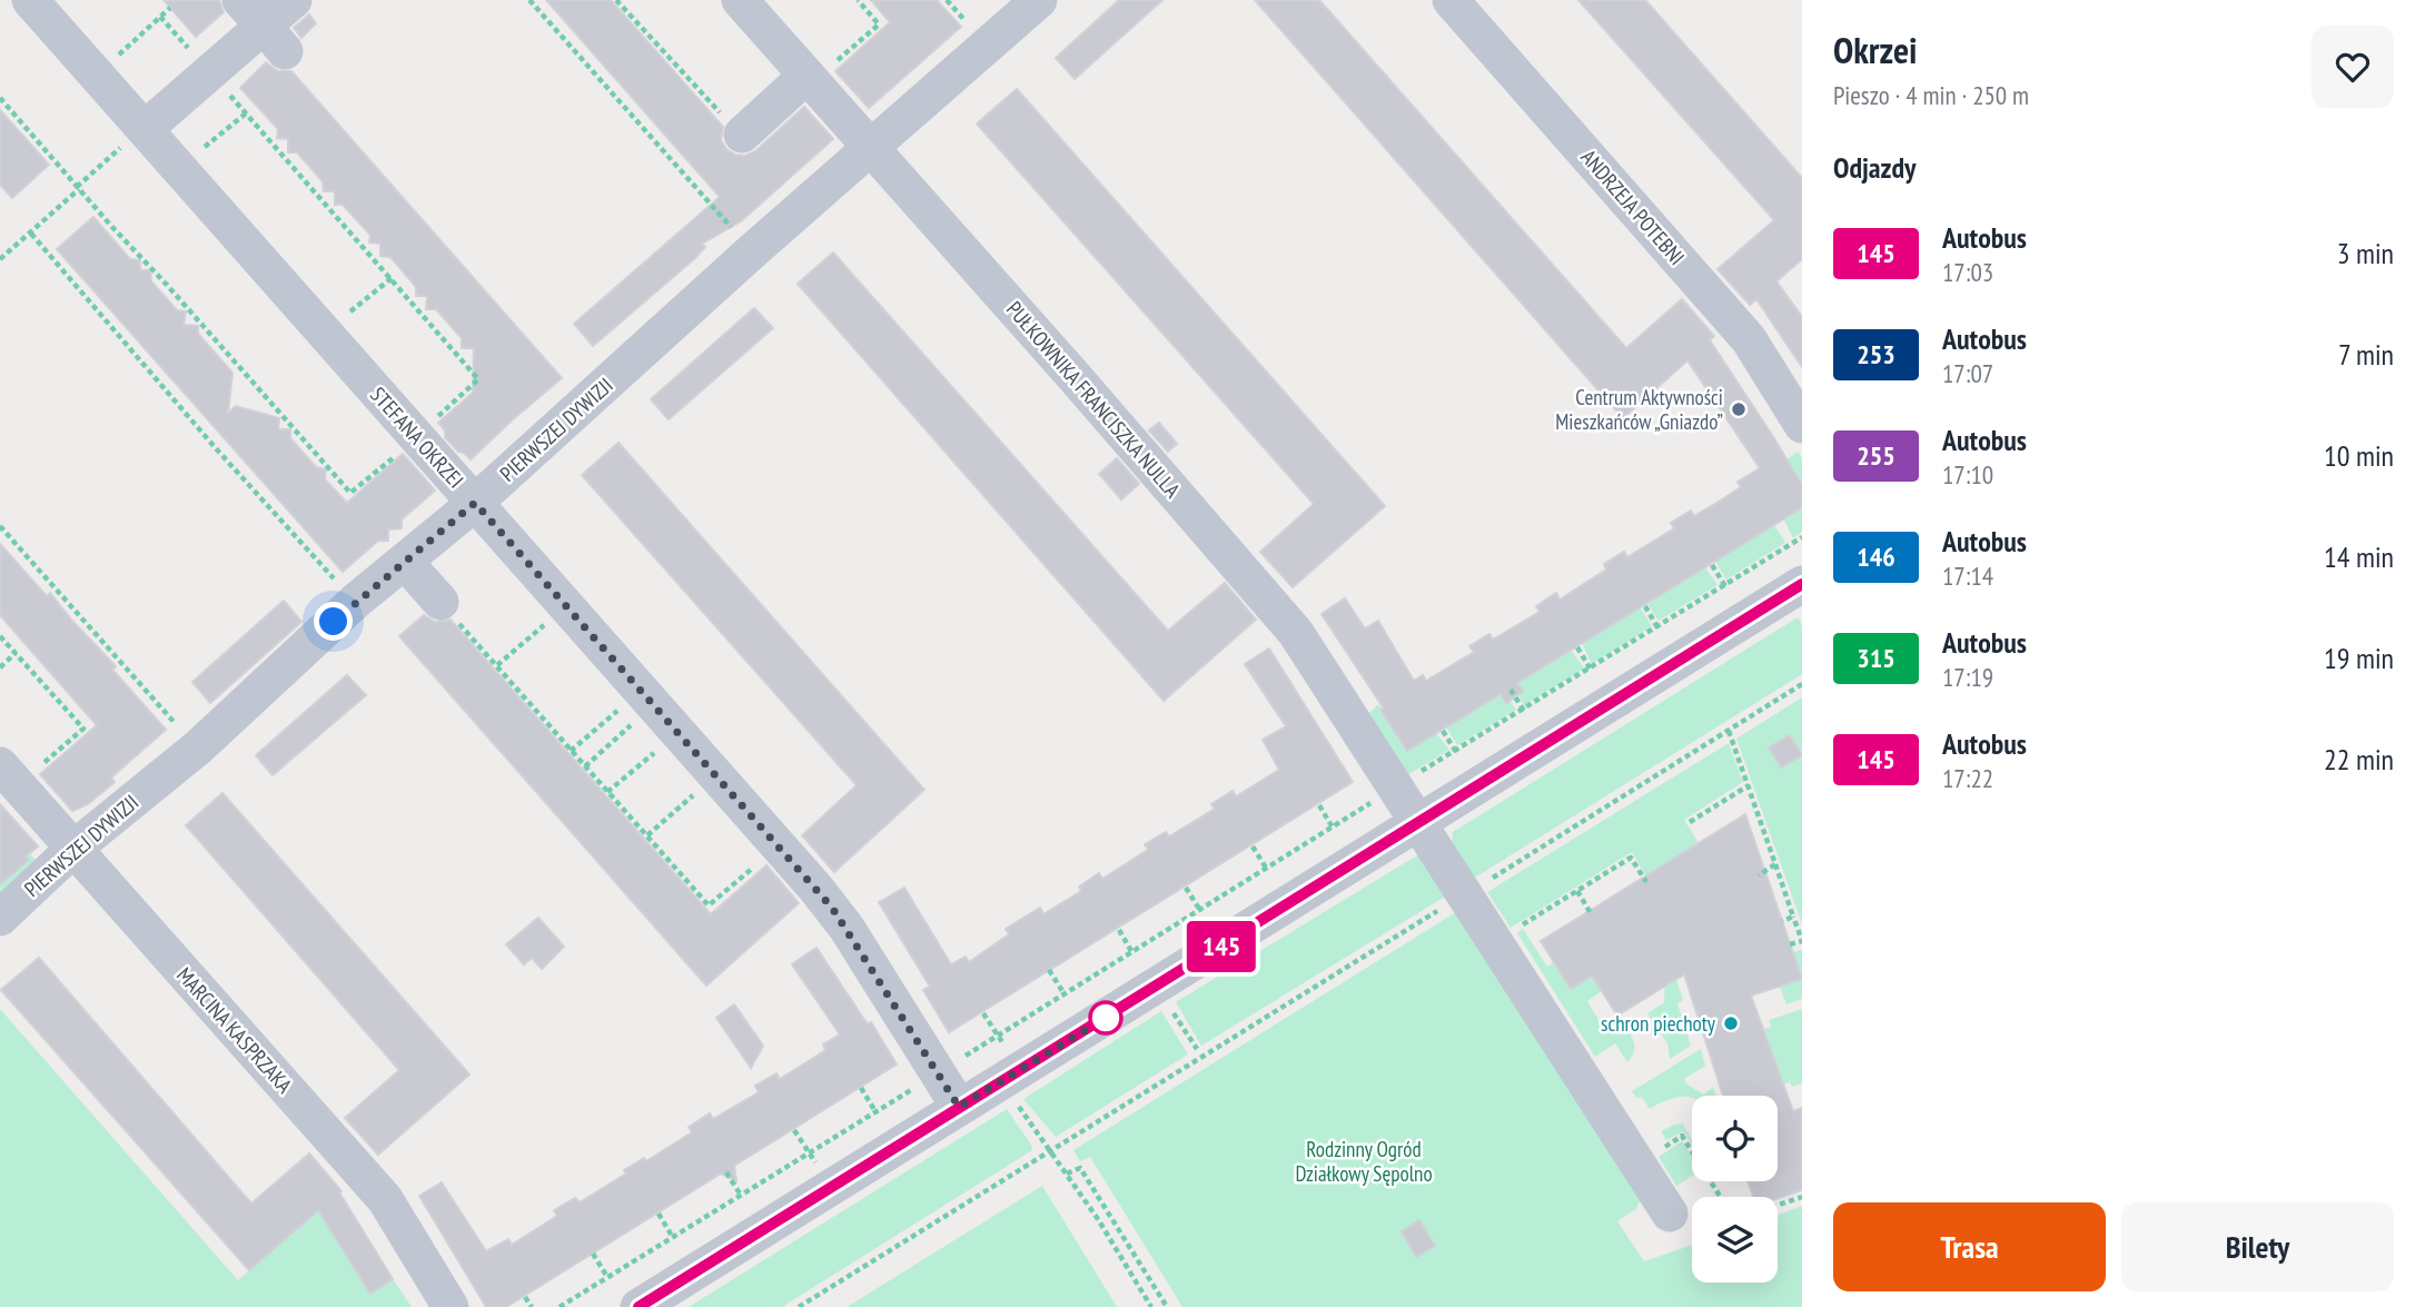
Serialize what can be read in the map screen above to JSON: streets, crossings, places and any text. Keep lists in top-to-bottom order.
{
  "streets": {
    "street": [
      "ANDRZEJA POTEBNI",
      "PUŁKOWNIKA FRANCISZKA NULLA",
      "PIERWSZEJ DYWIZJI",
      "STEFANA OKRZEI",
      "MARCINA KASPRZAKA"
    ]
  },
  "crossings": [
    ["PUŁKOWNIKA FRANCISZKA NULLA", "PIERWSZEJ DYWIZJI"],
    ["PIERWSZEJ DYWIZJI", "STEFANA OKRZEI"],
    ["PIERWSZEJ DYWIZJI", "MARCINA KASPRZAKA"]
  ],
  "parks": ["Rodzinny Ogród Działkowy Sępolno"],
  "places": ["Centrum Aktywności Mieszkańców „Gniazdo”", "schron piechoty"],
  "lines": ["bus line 145"],
  "page": {
    "on_map": "145",
    "heading": [
      ["Okrzei", "Pieszo · 4 min · 250 m"],
      "Odjazdy"
    ],
    "list": [
      {
        "mark": "145",
        "name": "Autobus",
        "note": "17:03",
        "value": "3 min"
      },
      {
        "mark": "253",
        "name": "Autobus",
        "note": "17:07",
        "value": "7 min"
      },
      {
        "mark": "255",
        "name": "Autobus",
        "note": "17:10",
        "value": "10 min"
      },
      {
        "mark": "146",
        "name": "Autobus",
        "note": "17:14",
        "value": "14 min"
      },
      {
        "mark": "315",
        "name": "Autobus",
        "note": "17:19",
        "value": "19 min"
      },
      {
        "mark": "145",
        "name": "Autobus",
        "note": "17:22",
        "value": "22 min"
      }
    ],
    "buttons": ["Trasa", "Bilety"]
  }
}
